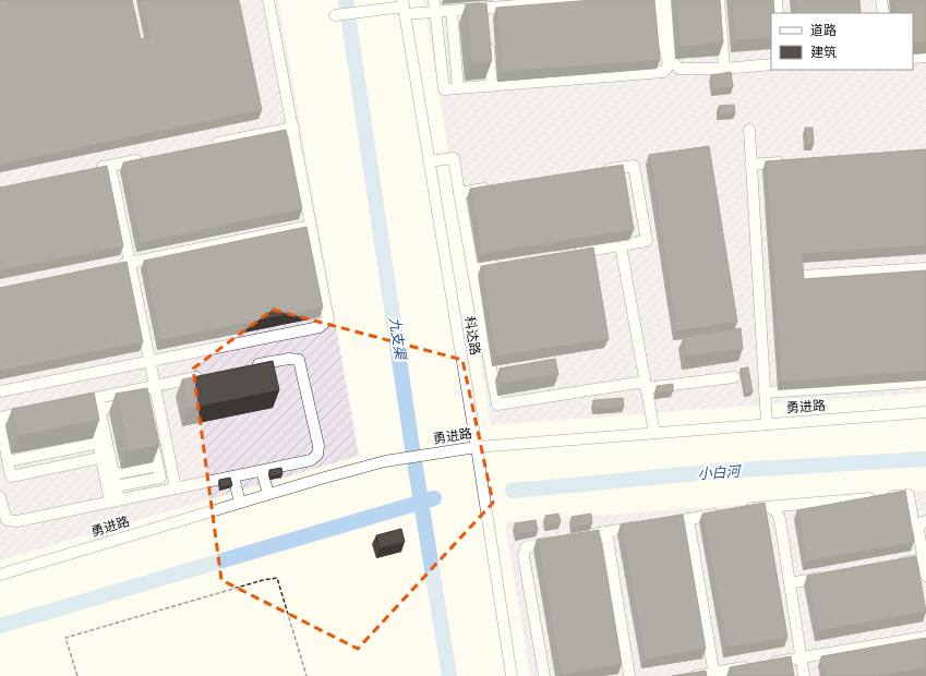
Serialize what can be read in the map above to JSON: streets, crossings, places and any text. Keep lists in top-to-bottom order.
{
  "streets": {
    "street": ["科达路", "勇进路"]
  },
  "crossings": [
    ["科达路", "勇进路"]
  ],
  "water": ["九支渠", "小白河"],
  "legend": ["道路", "建筑"]
}
